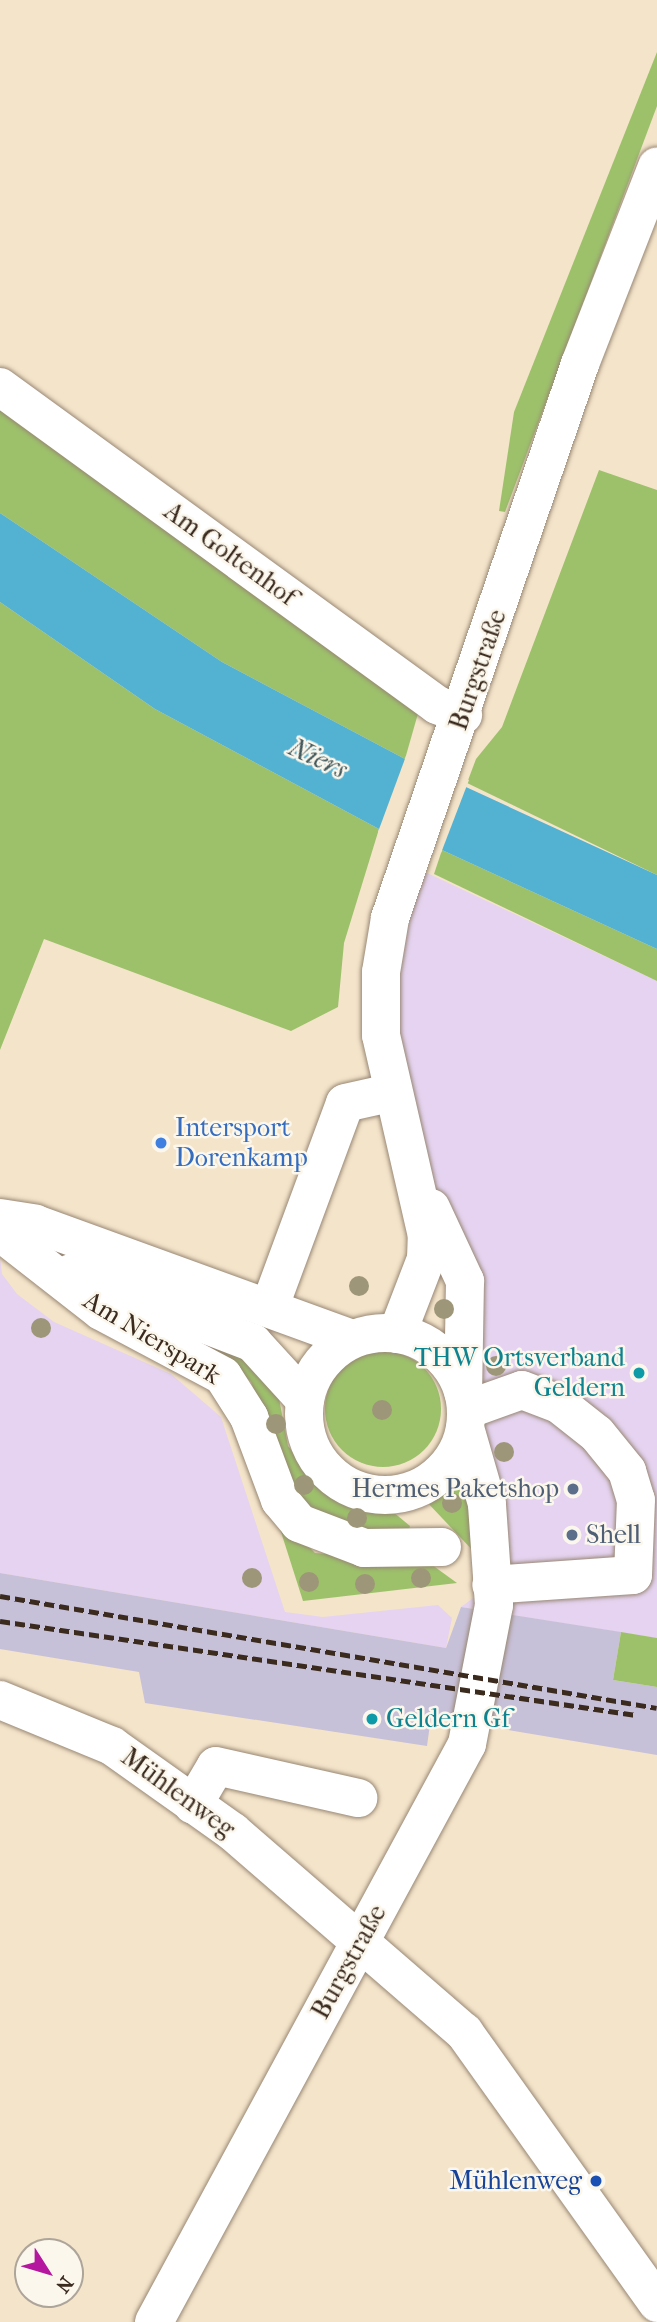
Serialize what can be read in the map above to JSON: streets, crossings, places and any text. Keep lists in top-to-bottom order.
{
  "streets": {
    "street": [
      "Am Goltenhof",
      "Burgstraße",
      "Am Nierspark",
      "Mühlenweg"
    ]
  },
  "crossings": [
    ["Am Goltenhof", "Burgstraße"],
    ["Burgstraße", "Am Nierspark"],
    ["Burgstraße", "Mühlenweg"]
  ],
  "water": ["Niers"],
  "places": [
    "Intersport Dorenkamp",
    "THW Ortsverband Geldern",
    "Hermes Paketshop",
    "Shell",
    "Geldern Gf",
    "Mühlenweg"
  ],
  "north": "bottom right"
}
